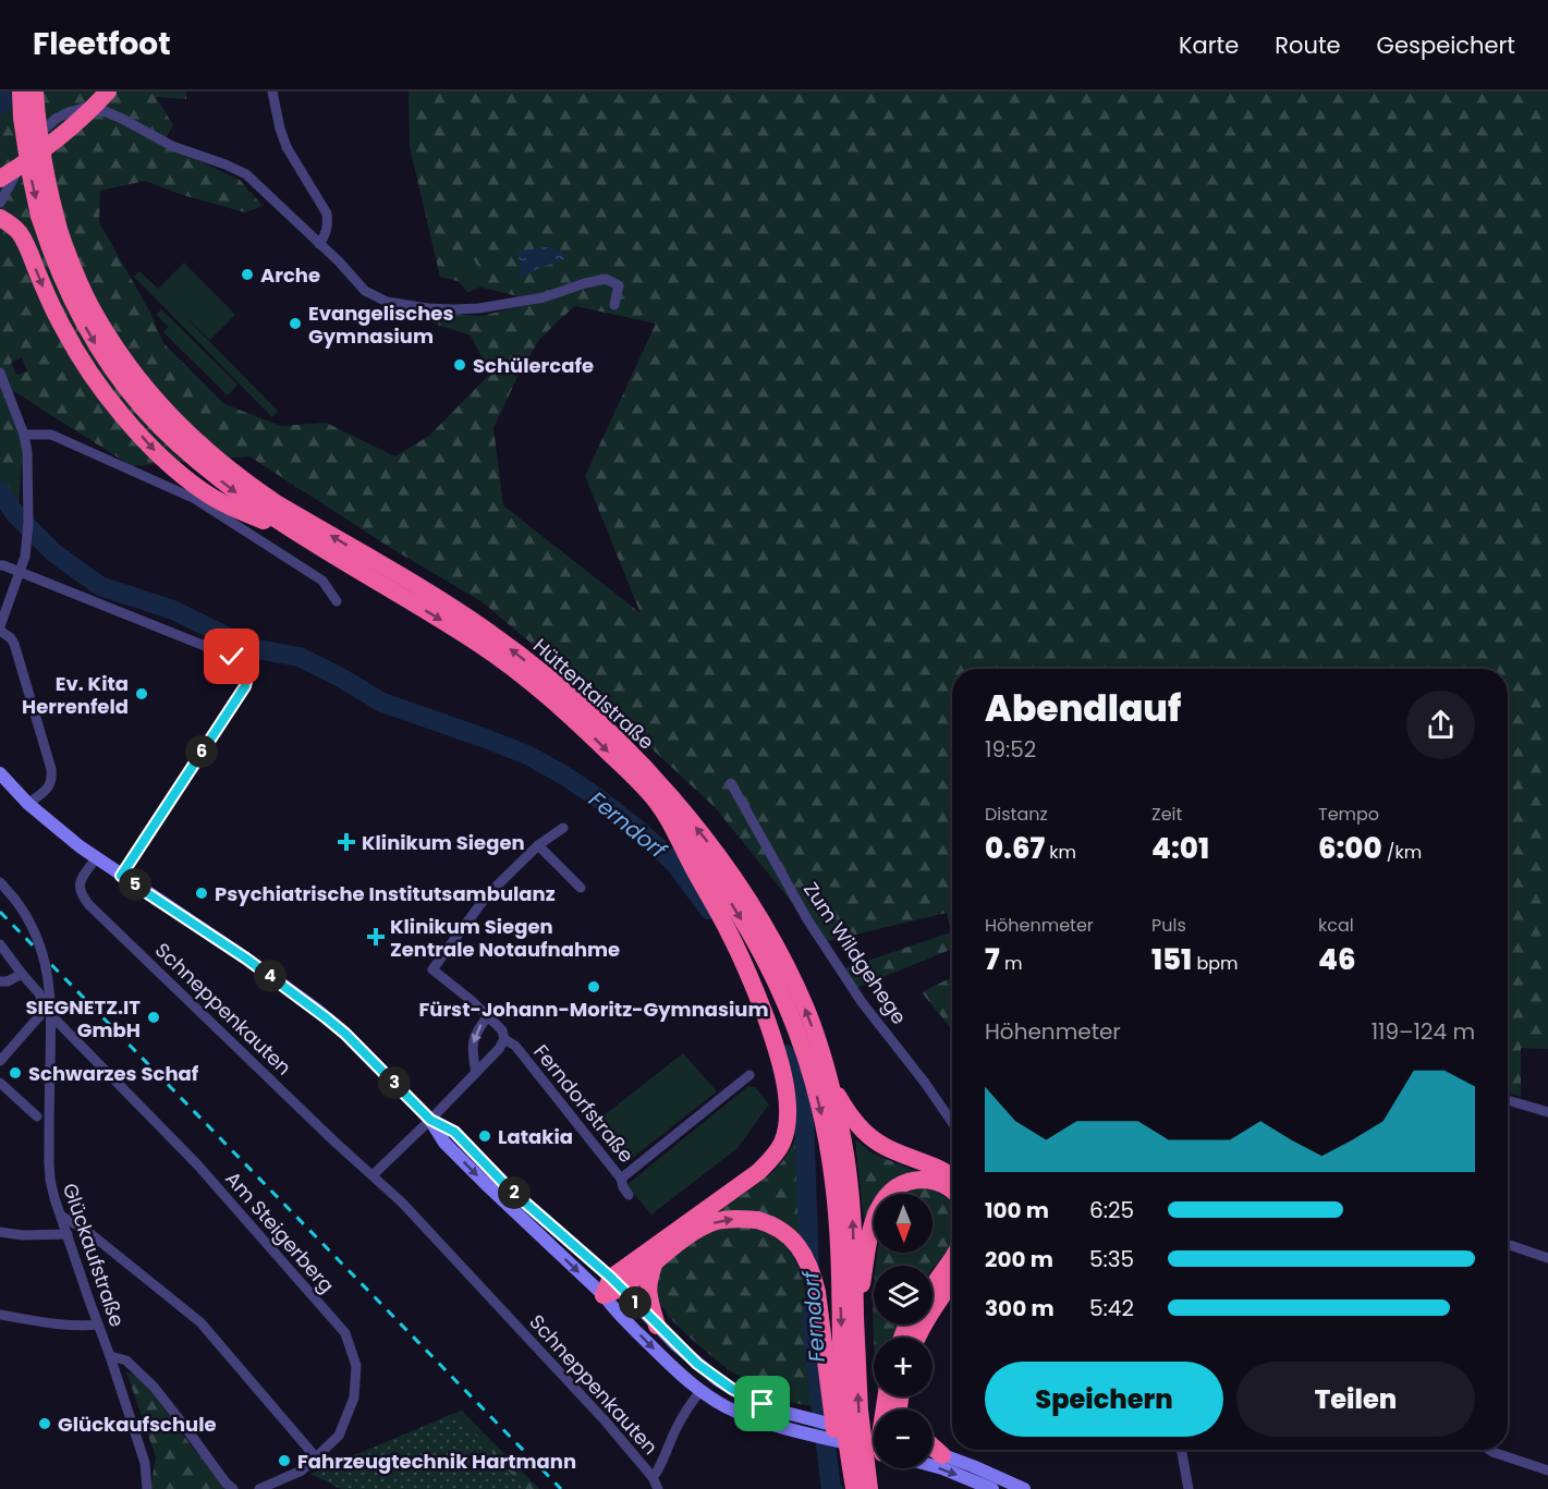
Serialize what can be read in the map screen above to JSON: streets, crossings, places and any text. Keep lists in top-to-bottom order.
{
  "streets": {
    "highway": ["Hüttentalstraße"],
    "street": [
      "Zum Wildgehege",
      "Schneppenkauten",
      "Ferndorfstraße",
      "Am Steigerberg",
      "Glückaufstraße"
    ]
  },
  "water": ["Ferndorf"],
  "places": {
    "other": [
      "Arche",
      "Evangelisches Gymnasium",
      "Schülercafe",
      "Ev. Kita Herrenfeld",
      "Psychiatrische Institutsambulanz",
      "Fürst-Johann-Moritz-Gymnasium",
      "SIEGNETZ.IT GmbH",
      "Schwarzes Schaf",
      "Latakia",
      "Glückaufschule",
      "Fahrzeugtechnik Hartmann"
    ],
    "health": ["Klinikum Siegen", "Klinikum Siegen Zentrale Notaufnahme"]
  },
  "north": "bottom",
  "page": {
    "header": "Fleetfoot",
    "nav": ["Karte", "Route", "Gespeichert"],
    "heading": ["Abendlauf", "19:52"],
    "pins": [
      "6",
      "5",
      "4",
      "3",
      "2",
      "1"
    ],
    "stats": [
      ["Distanz", "0.67 km"],
      ["Zeit", "4:01"],
      ["Tempo", "6:00 /km"],
      ["Höhenmeter", "7 m"],
      ["Puls", "151 bpm"],
      ["kcal", "46"]
    ],
    "chart": ["Höhenmeter", "119–124 m"],
    "list": [
      {
        "name": "100 m",
        "note": "6:25"
      },
      {
        "name": "200 m",
        "note": "5:35"
      },
      {
        "name": "300 m",
        "note": "5:42"
      }
    ],
    "map_buttons": ["+", "−"],
    "buttons": ["Speichern", "Teilen"]
  }
}
